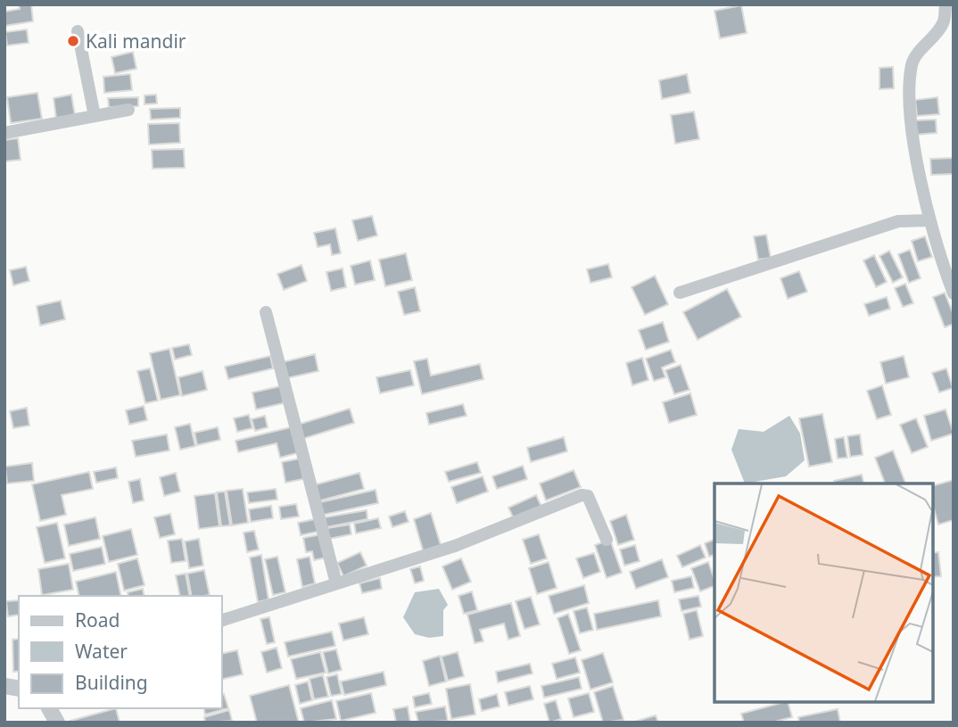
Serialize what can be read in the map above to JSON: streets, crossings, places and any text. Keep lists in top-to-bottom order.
{
  "places": ["Kali mandir"],
  "legend": ["Road", "Water", "Building"]
}
